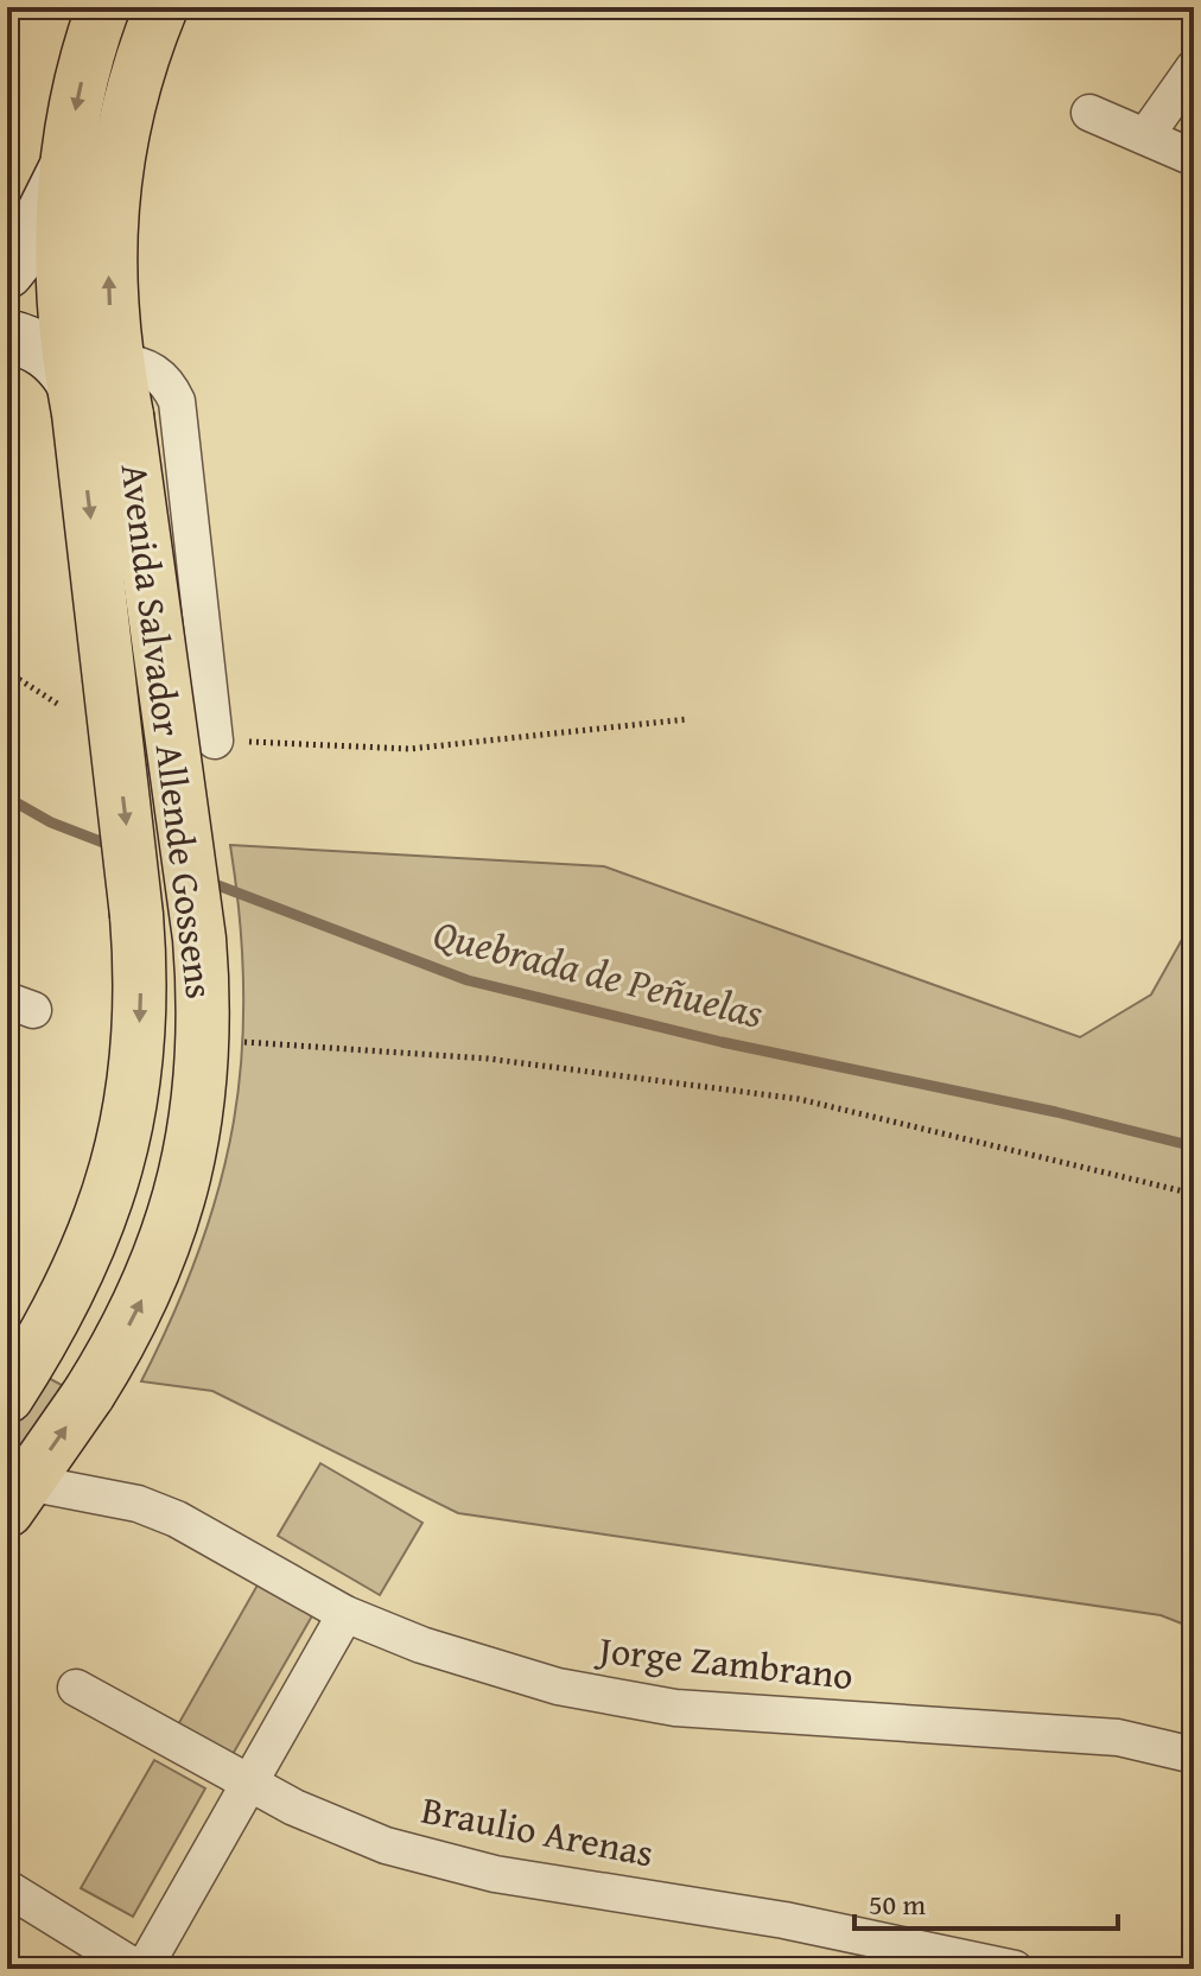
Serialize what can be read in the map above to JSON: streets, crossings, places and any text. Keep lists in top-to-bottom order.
{
  "streets": {
    "main road": ["Avenida Salvador Allende Gossens"],
    "street": ["Jorge Zambrano", "Braulio Arenas"]
  },
  "crossings": [
    ["Avenida Salvador Allende Gossens", "Jorge Zambrano"]
  ],
  "water": ["Quebrada de Peñuelas"],
  "scale_bar": "50 m"
}
